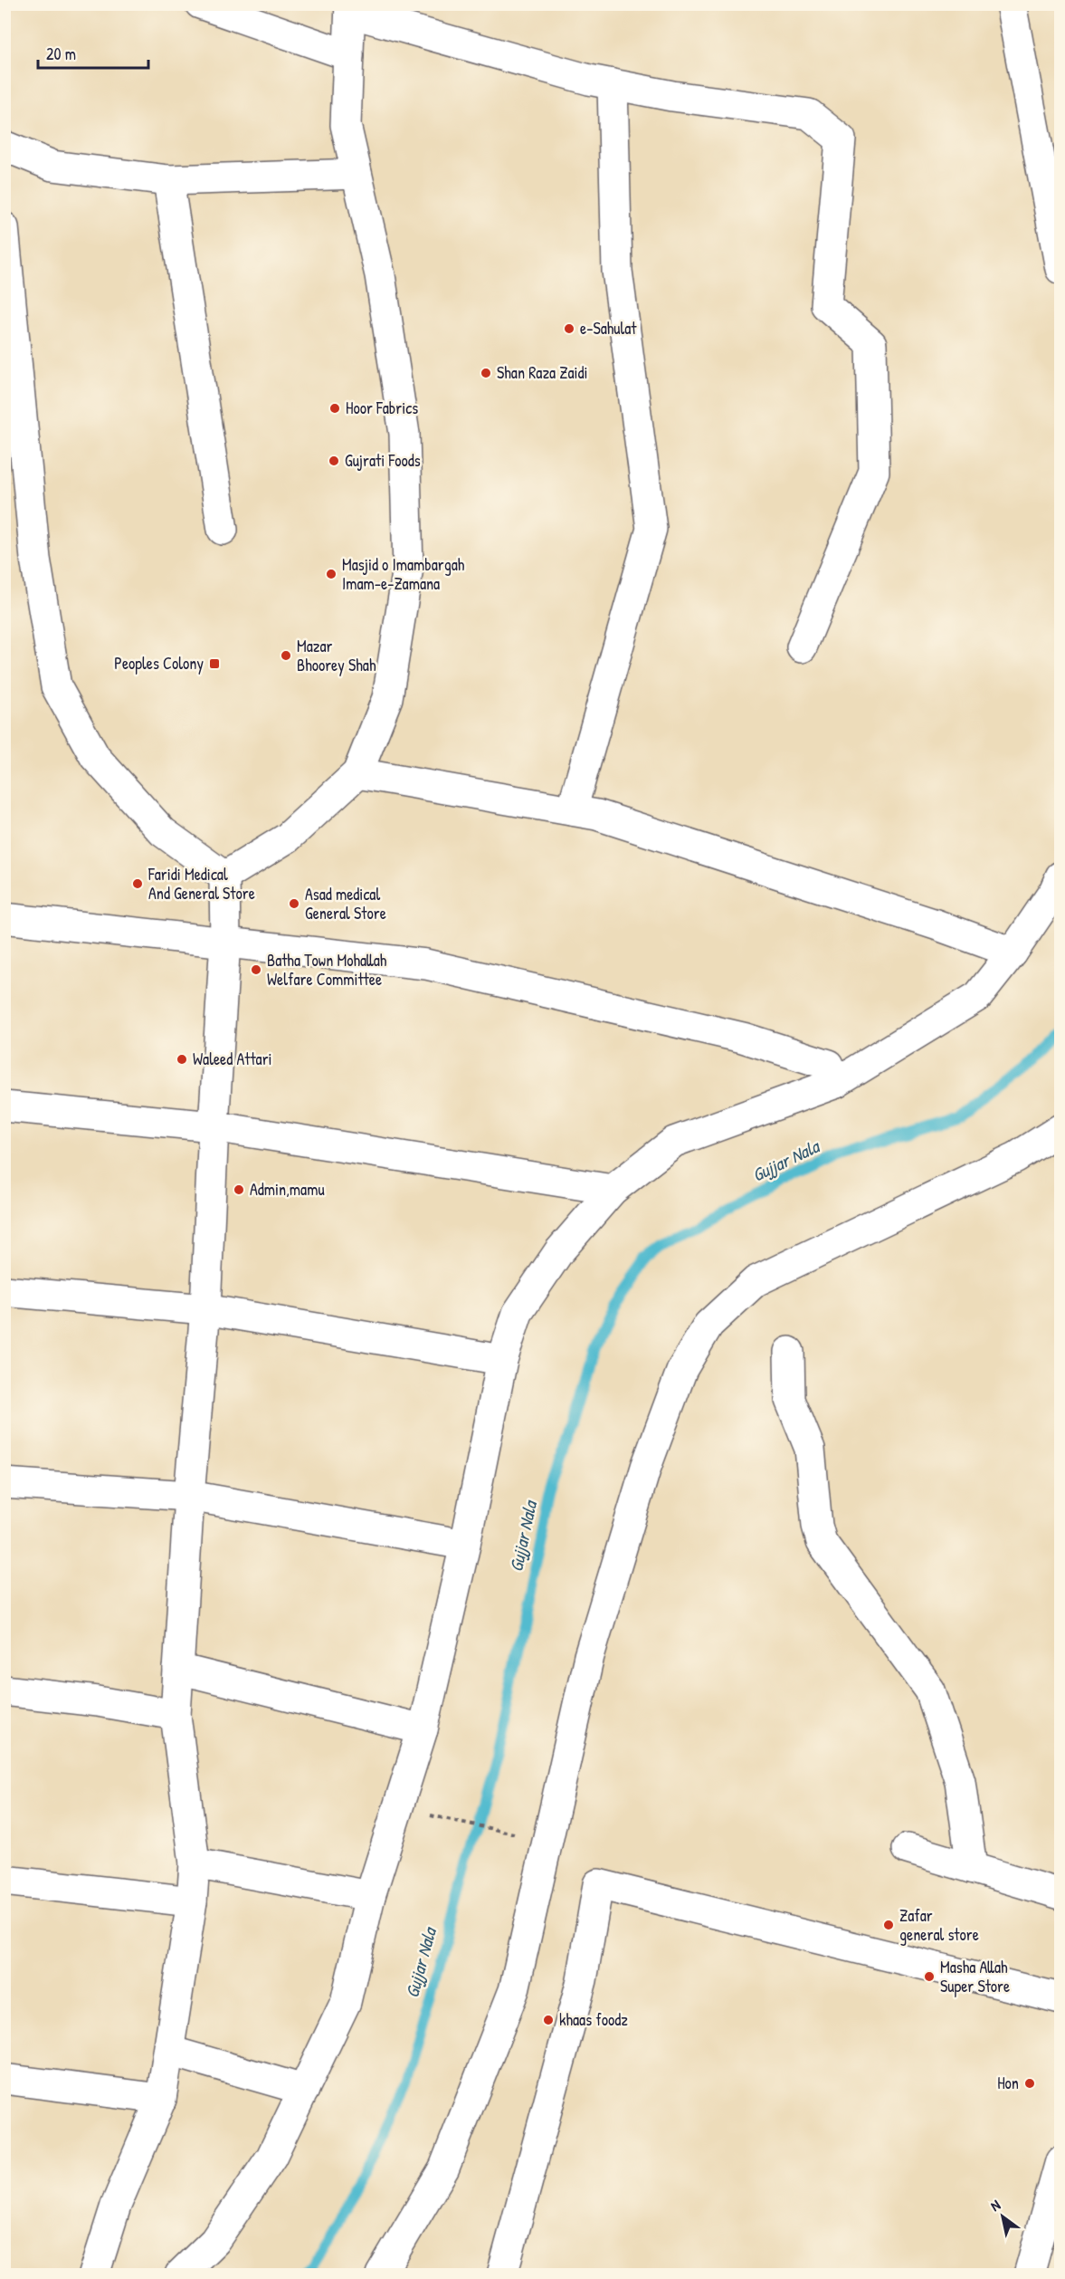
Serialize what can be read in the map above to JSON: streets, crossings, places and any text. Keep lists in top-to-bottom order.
{
  "water": ["Gujjar Nala"],
  "places": {
    "other": [
      "e-Sahulat",
      "Shan Raza Zaidi",
      "Hoor Fabrics",
      "Gujrati Foods",
      "Masjid o Imambargah Imam-e-Zamana",
      "Mazar Bhoorey Shah",
      "Faridi Medical And General Store",
      "Asad medical General Store",
      "Batha Town Mohallah Welfare Committee",
      "Waleed Attari",
      "Admin,mamu",
      "Zafar general store",
      "Masha Allah Super Store",
      "khaas foodz",
      "Hon"
    ],
    "transit": ["Peoples Colony"]
  },
  "scale_bar": "20 m",
  "north": "top left"
}
